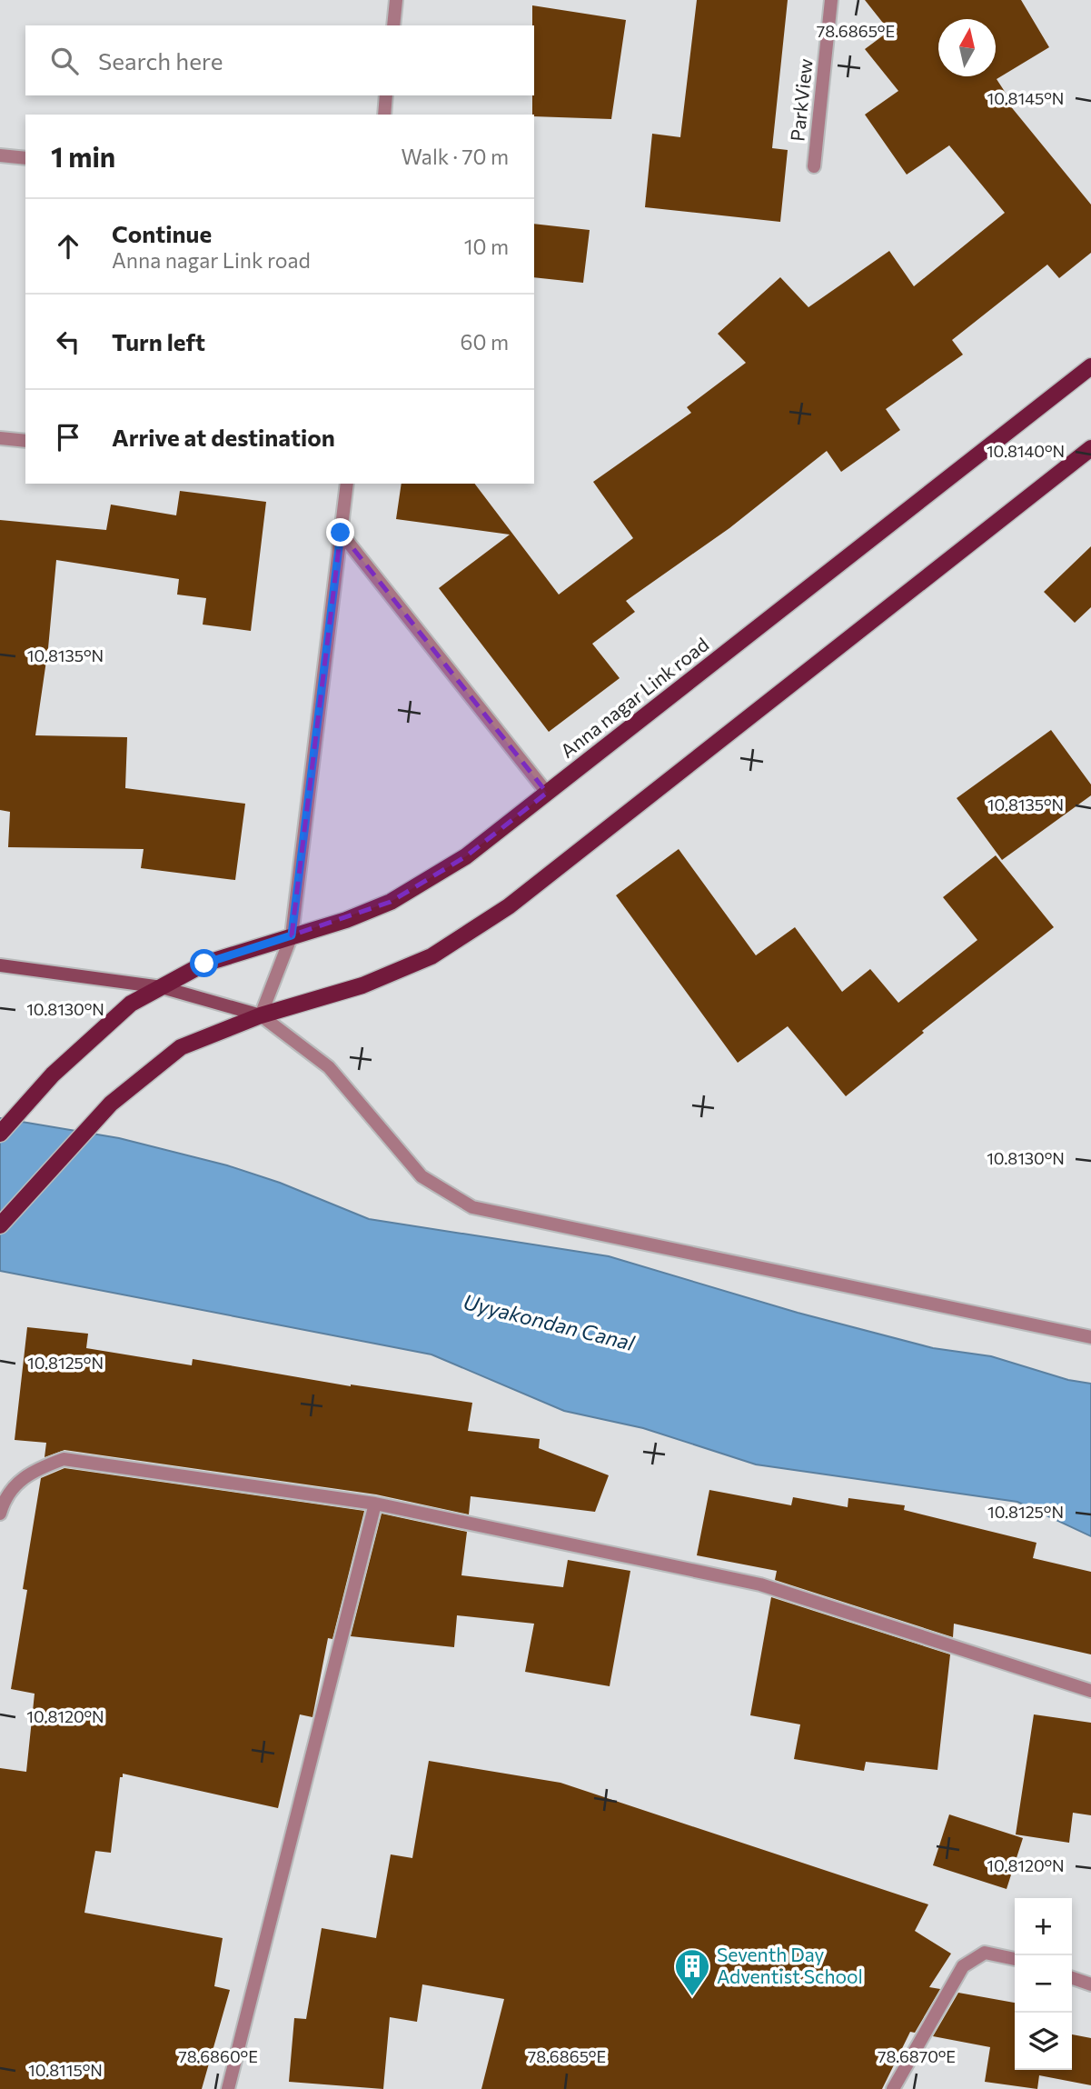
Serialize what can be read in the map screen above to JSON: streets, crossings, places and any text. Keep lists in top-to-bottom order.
{
  "streets": {
    "main road": ["Anna nagar Link road"],
    "street": ["ParkView"]
  },
  "water": ["Uyyakondan Canal"],
  "places": {
    "building": ["Seventh Day Adventist School"]
  },
  "north": "top",
  "page": {
    "search": "Search here",
    "heading": ["1 min", "Walk · 70 m"],
    "list": [
      ["Continue", "Anna nagar Link road", "10 m"],
      ["Turn left", "60 m"],
      "Arrive at destination"
    ],
    "map_buttons": ["+", "−"]
  },
  "coordinates": [
    "78.6865°E",
    "10.8145°N",
    "10.8140°N",
    "10.8135°N",
    "10.8130°N",
    "10.8125°N",
    "10.8120°N",
    "78.6860°E",
    "78.6870°E",
    "10.8115°N"
  ]
}
